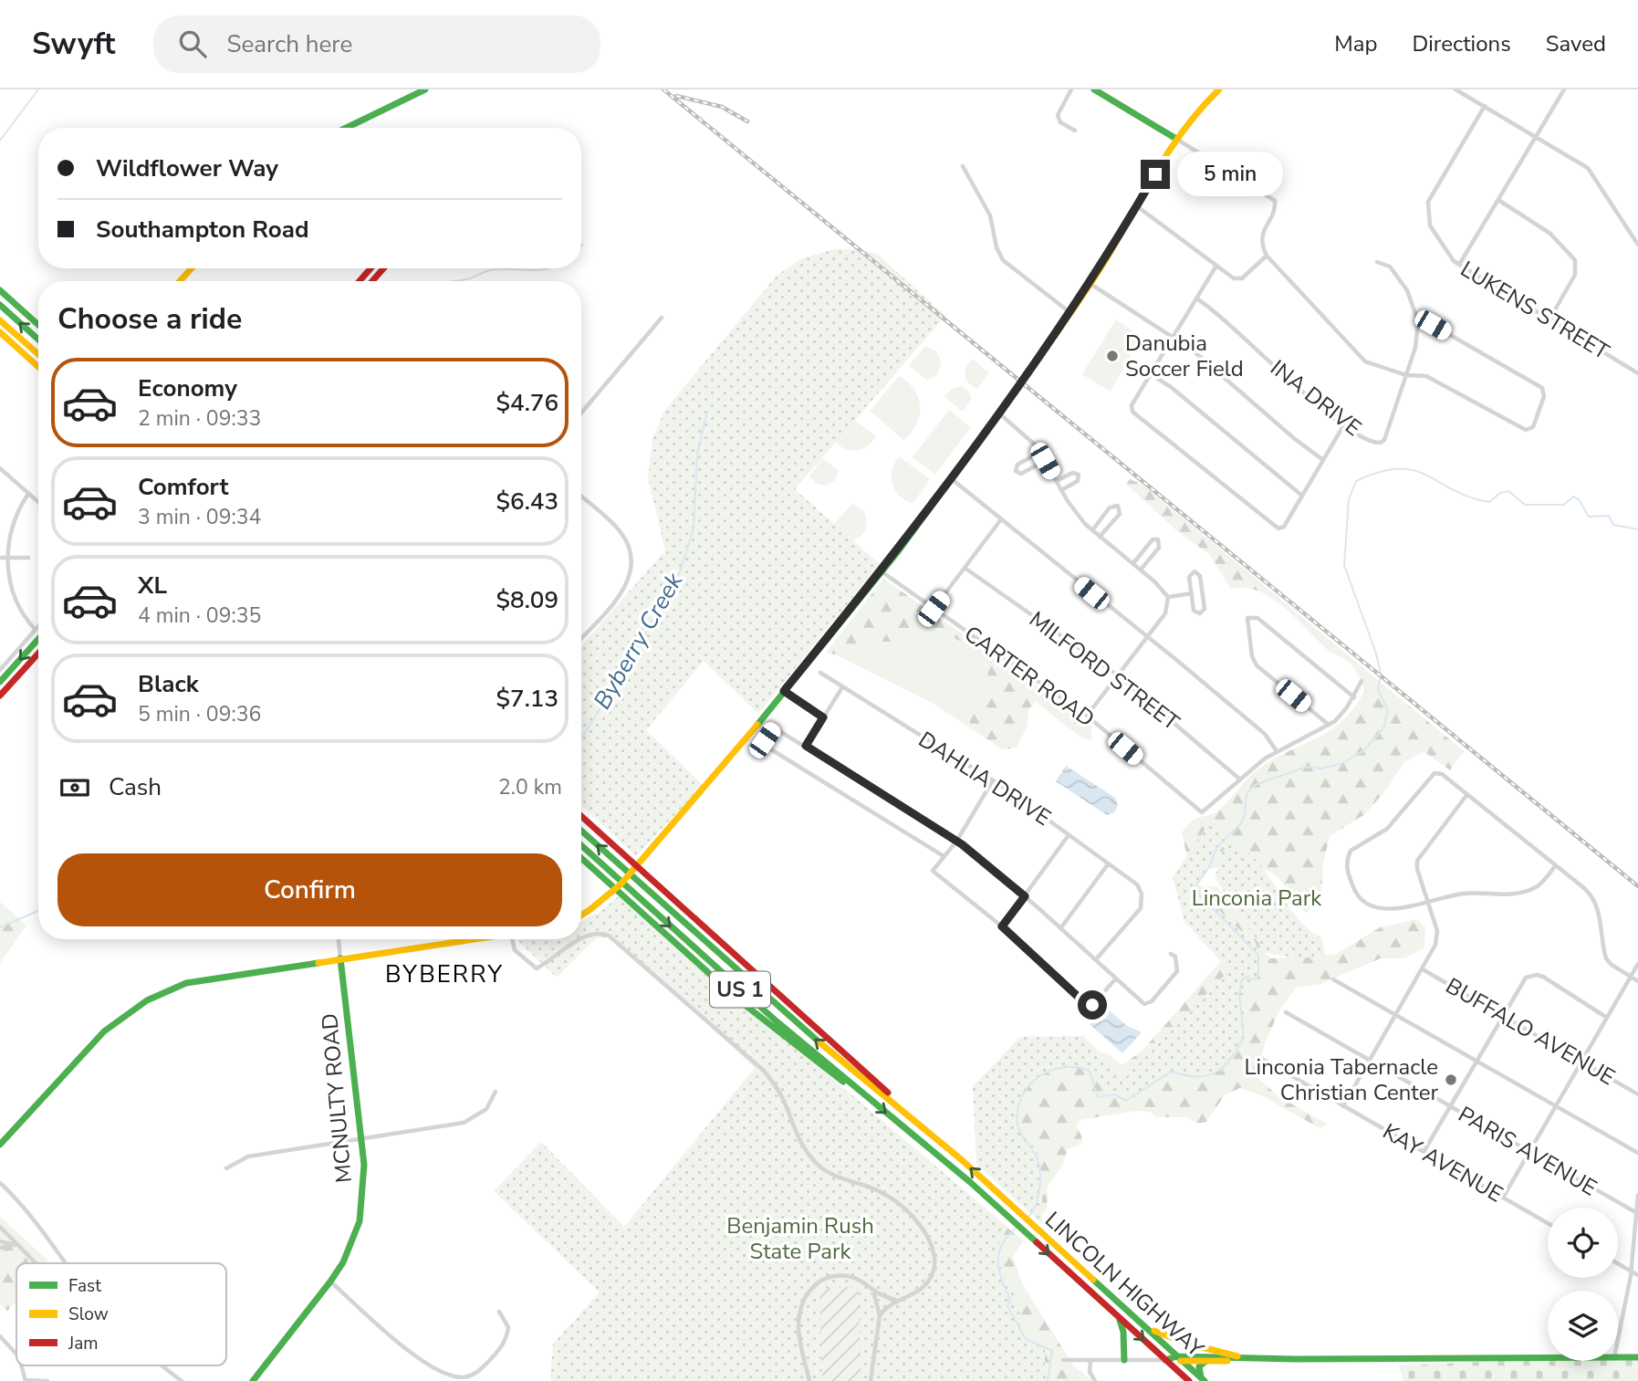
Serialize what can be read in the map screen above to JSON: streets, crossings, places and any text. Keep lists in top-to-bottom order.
{
  "streets": {
    "main road": ["US 1", "MCNULTY ROAD", "LINCOLN HIGHWAY"],
    "street": [
      "LUKENS STREET",
      "INA DRIVE",
      "MILFORD STREET",
      "CARTER ROAD",
      "DAHLIA DRIVE",
      "BUFFALO AVENUE",
      "PARIS AVENUE",
      "KAY AVENUE"
    ]
  },
  "crossings": [
    ["MILFORD STREET", "CARTER ROAD"],
    ["US 1", "LINCOLN HIGHWAY"]
  ],
  "districts": ["BYBERRY"],
  "water": ["Byberry Creek"],
  "parks": ["Linconia Park", "Benjamin Rush State Park"],
  "places": ["Danubia Soccer Field", "Linconia Tabernacle Christian Center"],
  "legend": ["Fast", "Slow", "Jam"],
  "page": {
    "header": "Swyft",
    "search": "Search here",
    "nav": ["Map", "Directions", "Saved"],
    "banner": ["Wildflower Way", "Southampton Road"],
    "bubble": "5 min",
    "heading": "Choose a ride",
    "list": [
      {
        "name": "Economy",
        "note": "2 min · 09:33",
        "value": "$4.76"
      },
      {
        "name": "Comfort",
        "note": "3 min · 09:34",
        "value": "$6.43"
      },
      {
        "name": "XL",
        "note": "4 min · 09:35",
        "value": "$8.09"
      },
      {
        "name": "Black",
        "note": "5 min · 09:36",
        "value": "$7.13"
      }
    ],
    "pay": ["Cash", "2.0 km"],
    "buttons": "Confirm"
  }
}
